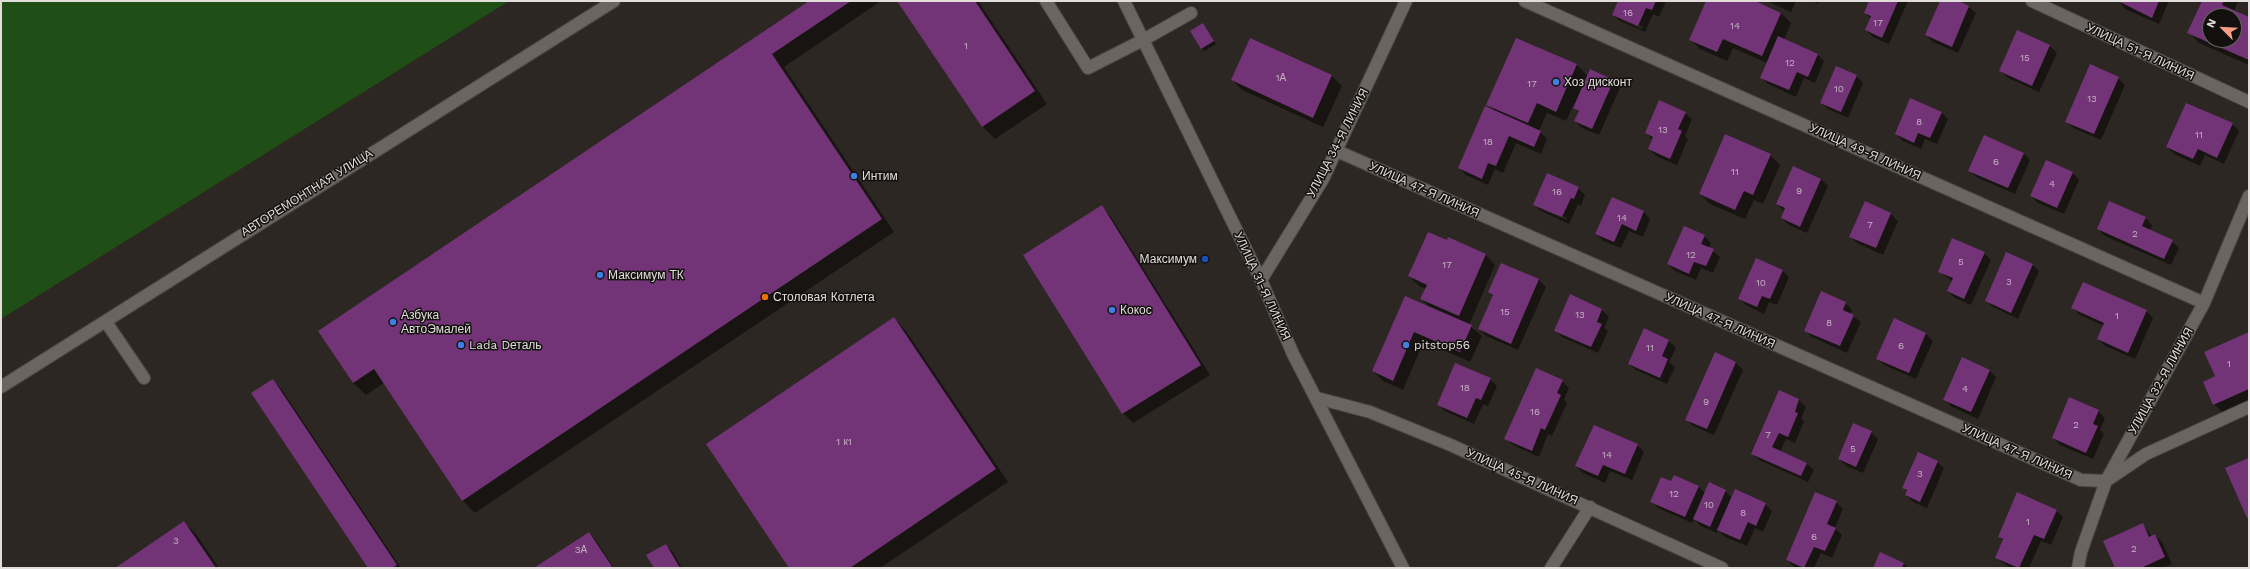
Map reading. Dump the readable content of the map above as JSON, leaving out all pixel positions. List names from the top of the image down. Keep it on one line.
{"streets":{"street":["УЛИЦА 51-Я ЛИНИЯ","УЛИЦА 34-Я ЛИНИЯ","УЛИЦА 49-Я ЛИНИЯ","УЛИЦА 47-Я ЛИНИЯ","АВТОРЕМОНТНАЯ УЛИЦА","УЛИЦА 31-Я ЛИНИЯ","УЛИЦА 32-Я ЛИНИЯ","УЛИЦА 45-Я ЛИНИЯ"]},"crossings":[["УЛИЦА 34-Я ЛИНИЯ","УЛИЦА 47-Я ЛИНИЯ"],["УЛИЦА 34-Я ЛИНИЯ","УЛИЦА 31-Я ЛИНИЯ"],["УЛИЦА 49-Я ЛИНИЯ","УЛИЦА 32-Я ЛИНИЯ"],["УЛИЦА 47-Я ЛИНИЯ","УЛИЦА 32-Я ЛИНИЯ"],["УЛИЦА 31-Я ЛИНИЯ","УЛИЦА 45-Я ЛИНИЯ"]],"places":["Хоз дисконт","Интим","Максимум","Максимум ТК","Столовая Котлета","Кокос","Азбука АвтоЭмалей","Lada Dеталь","pitstop56"],"house_numbers":["16","17","14","1","15","12","1А","17","10","13","8","13","11","18","6","11","4","9","16","14","7","2","12","5","17","3","10","15","13","1","8","6","11","1","18","4","9","16","2","7","1 к1","5","14","3","12","10","8","1","6","3","2","3А"],"north":"top left"}
